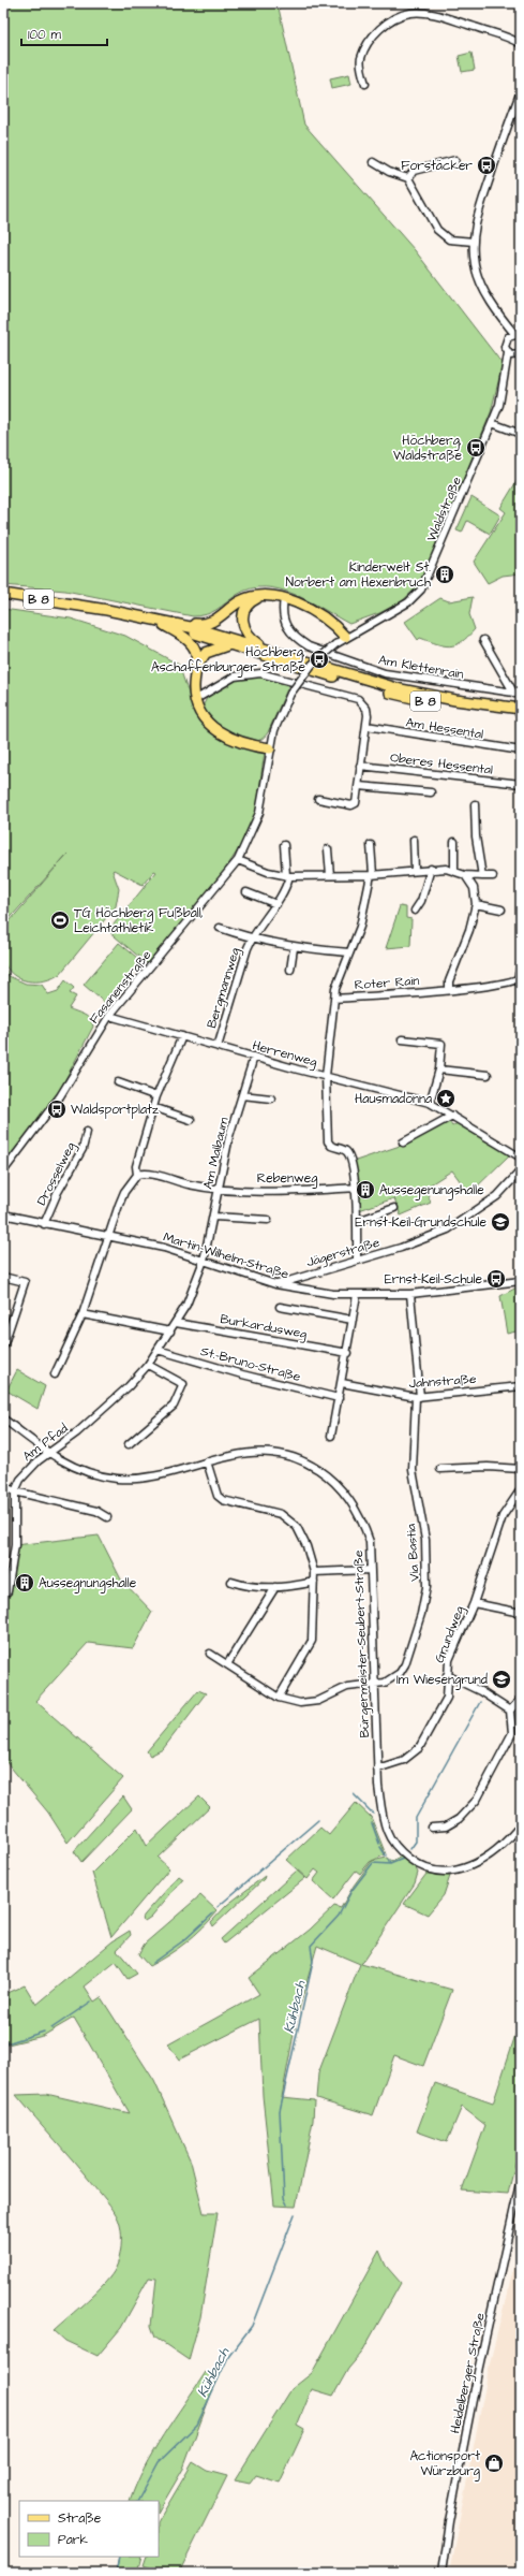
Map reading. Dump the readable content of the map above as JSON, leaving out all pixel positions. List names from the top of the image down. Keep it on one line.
{"streets":{"main road":["B 8"],"street":["Waldstraße","Am Klettenrain","Am Hessental","Oberes Hessental","Roter Rain","Fasanenstraße","Bergmannweg","Herrenweg","Am Malbaum","Drosselweg","Rebenweg","Jägerstraße","Martin-Wilhelm-Straße","Burkardusweg","St.-Bruno-Straße","Jahnstraße","Am Pfad","Via Bastia","Grundweg","Bürgermeister-Seubert-Straße","Heidelberger Straße"]},"crossings":[["Waldstraße","Fasanenstraße"],["Fasanenstraße","Herrenweg"],["Bergmannweg","Herrenweg"],["Herrenweg","Am Malbaum"],["Am Malbaum","Rebenweg"],["Am Malbaum","Martin-Wilhelm-Straße"],["Am Malbaum","Am Pfad"],["Drosselweg","Martin-Wilhelm-Straße"],["Jägerstraße","Martin-Wilhelm-Straße"],["Martin-Wilhelm-Straße","Am Pfad"],["Martin-Wilhelm-Straße","Via Bastia"],["Burkardusweg","Am Pfad"],["St.-Bruno-Straße","Am Pfad"],["Jahnstraße","Via Bastia"],["Am Pfad","Bürgermeister-Seubert-Straße"],["Via Bastia","Bürgermeister-Seubert-Straße"],["Grundweg","Bürgermeister-Seubert-Straße"]],"water":["Kühbach"],"places":{"bus stop":["Forstäcker","Höchberg, Waldstraße","Höchberg, Aschaffenburger Straße","Waldsportplatz","Ernst-Keil-Schule"],"building":["Kinderwelt St. Norbert am Hexenbruch","Aussegenungshalle","Aussegnungshalle"],"sports":["TG Höchberg Fußball, Leichtathletik"],"place":["Hausmadonna"],"school or university":["Ernst-Keil-Grundschule","Im Wiesengrund"],"shop":["Actionsport Würzburg"]},"legend":["Straße","Park"],"scale_bar":"100 m"}
